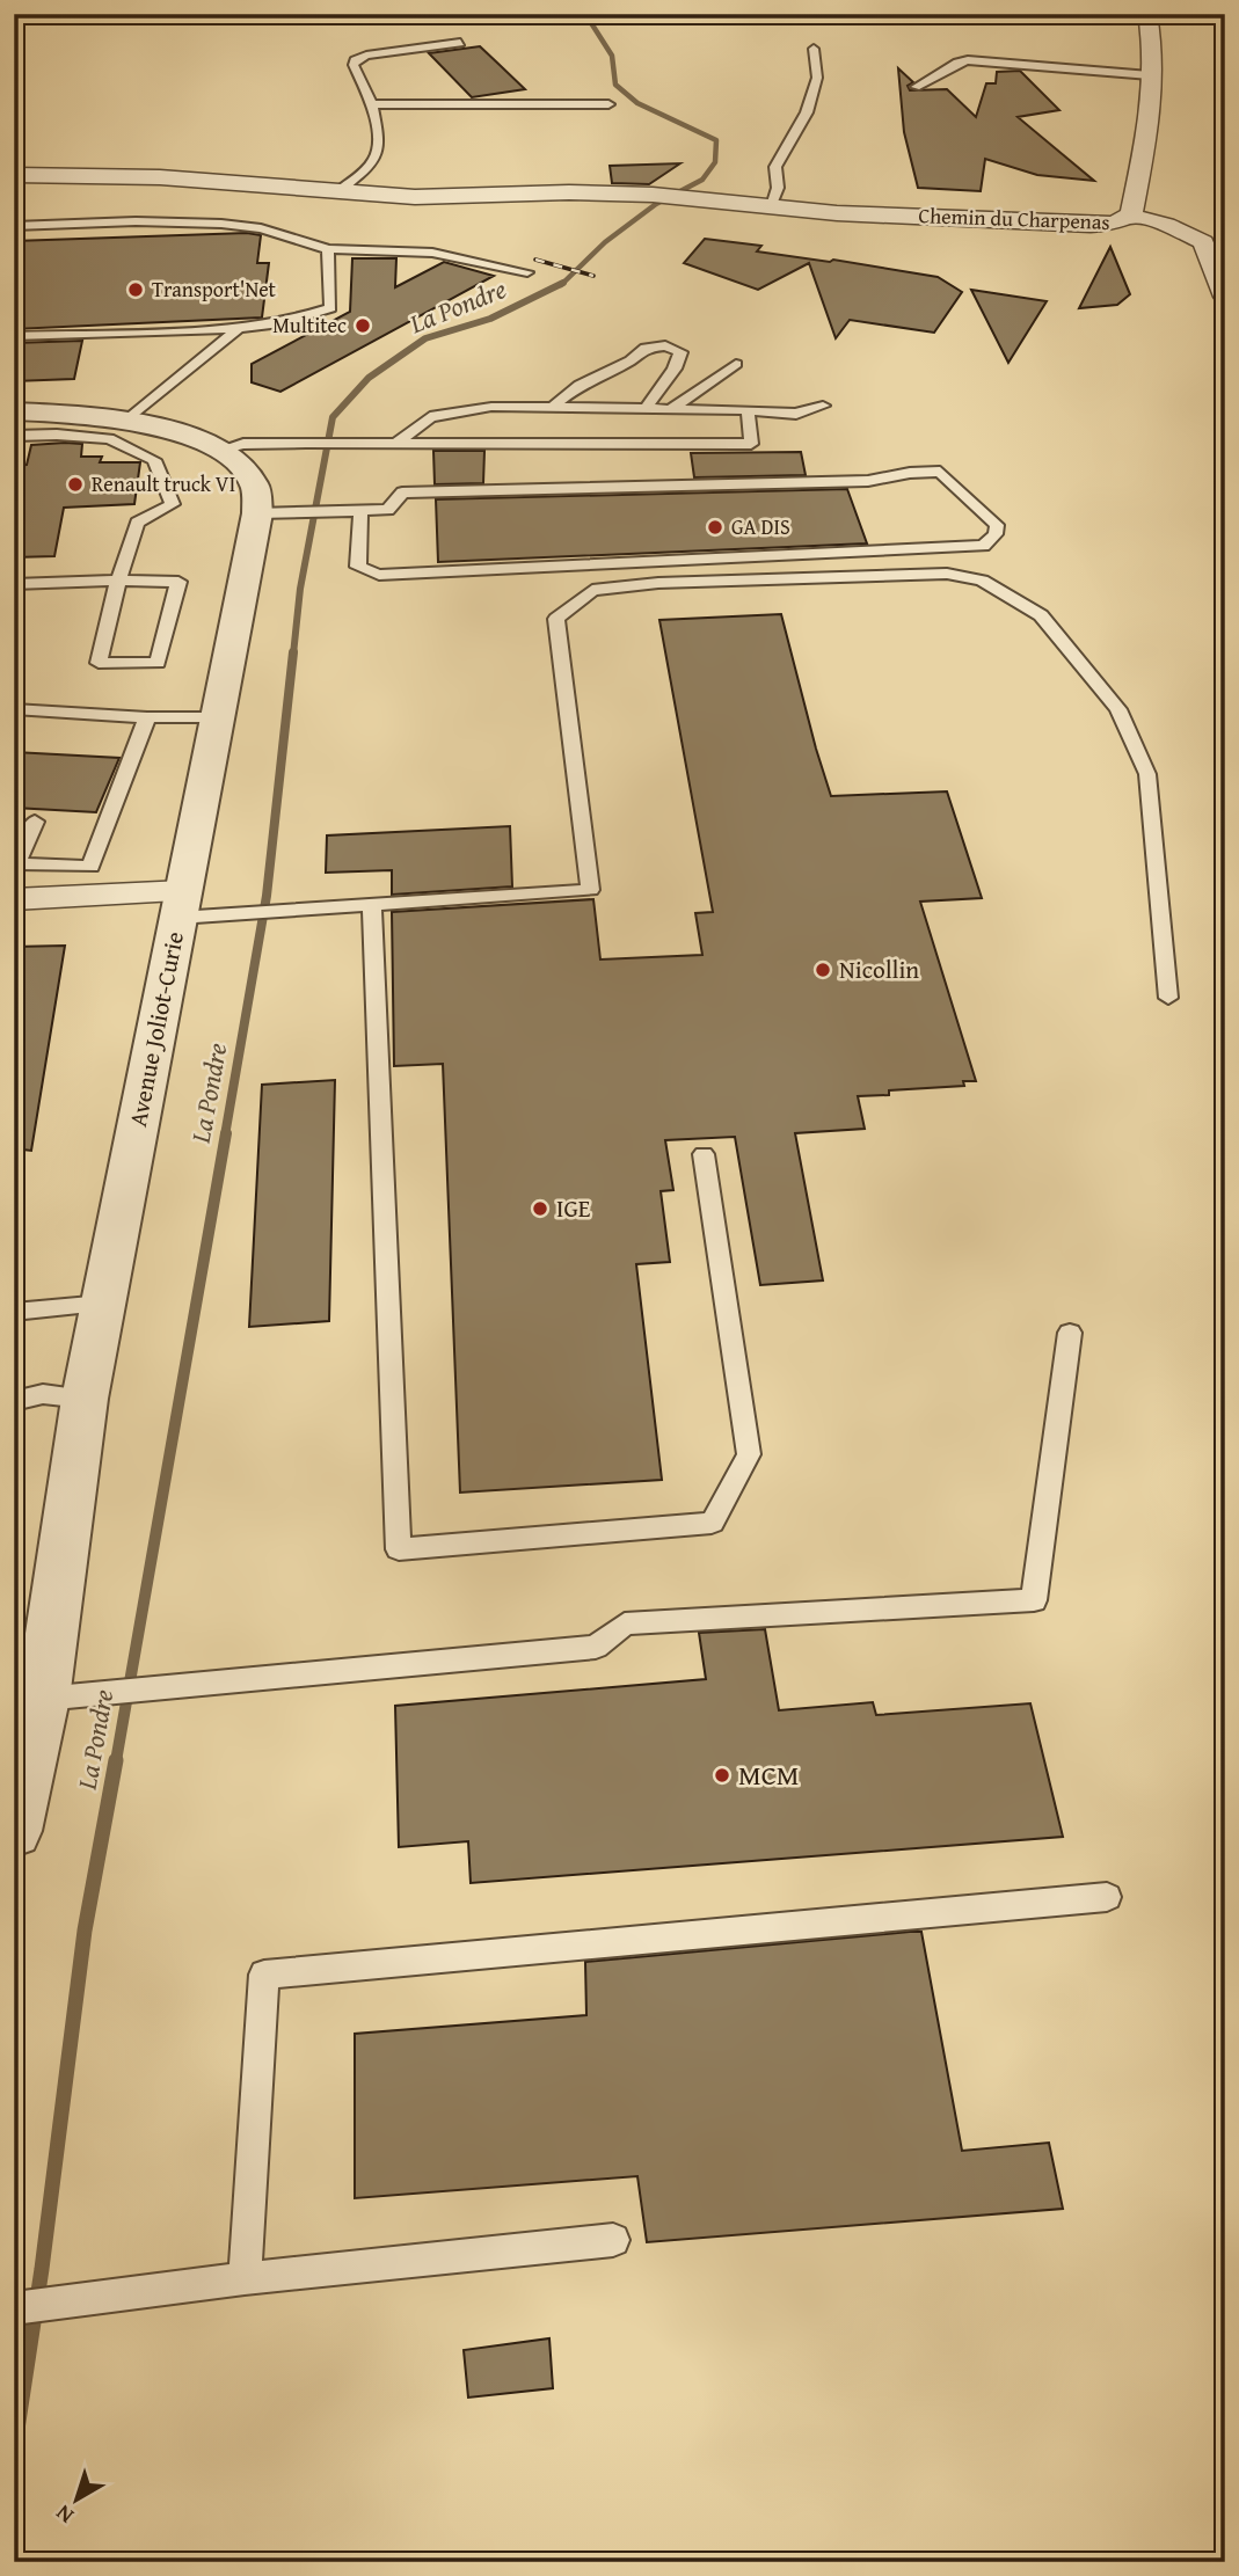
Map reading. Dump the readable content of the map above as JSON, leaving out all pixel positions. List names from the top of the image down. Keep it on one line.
{"streets":{"street":["Chemin du Charpenas","Avenue Joliot-Curie"]},"water":["La Pondre"],"places":["Transport'Net","Multitec","Renault truck VI","GA DIS","Nicollin","IGE","MCM"],"north":"bottom left"}
